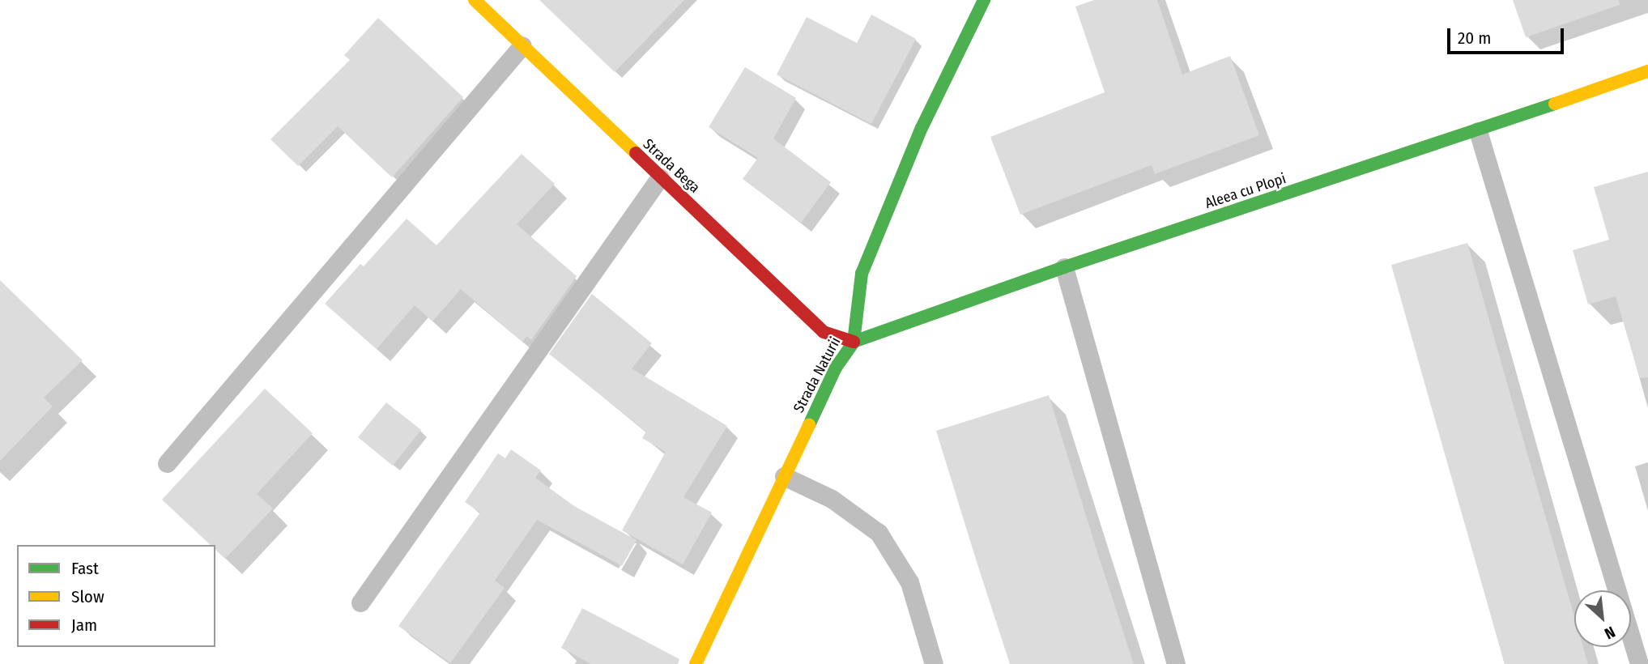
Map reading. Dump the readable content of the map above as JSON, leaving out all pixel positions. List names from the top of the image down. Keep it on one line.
{"streets":{"street":["Strada Bega","Aleea cu Plopi","Strada Naturii"]},"crossings":[["Strada Bega","Aleea cu Plopi"],["Strada Bega","Strada Naturii"],["Aleea cu Plopi","Strada Naturii"]],"legend":["Fast","Slow","Jam"],"scale_bar":"20 m","north":"bottom right"}
